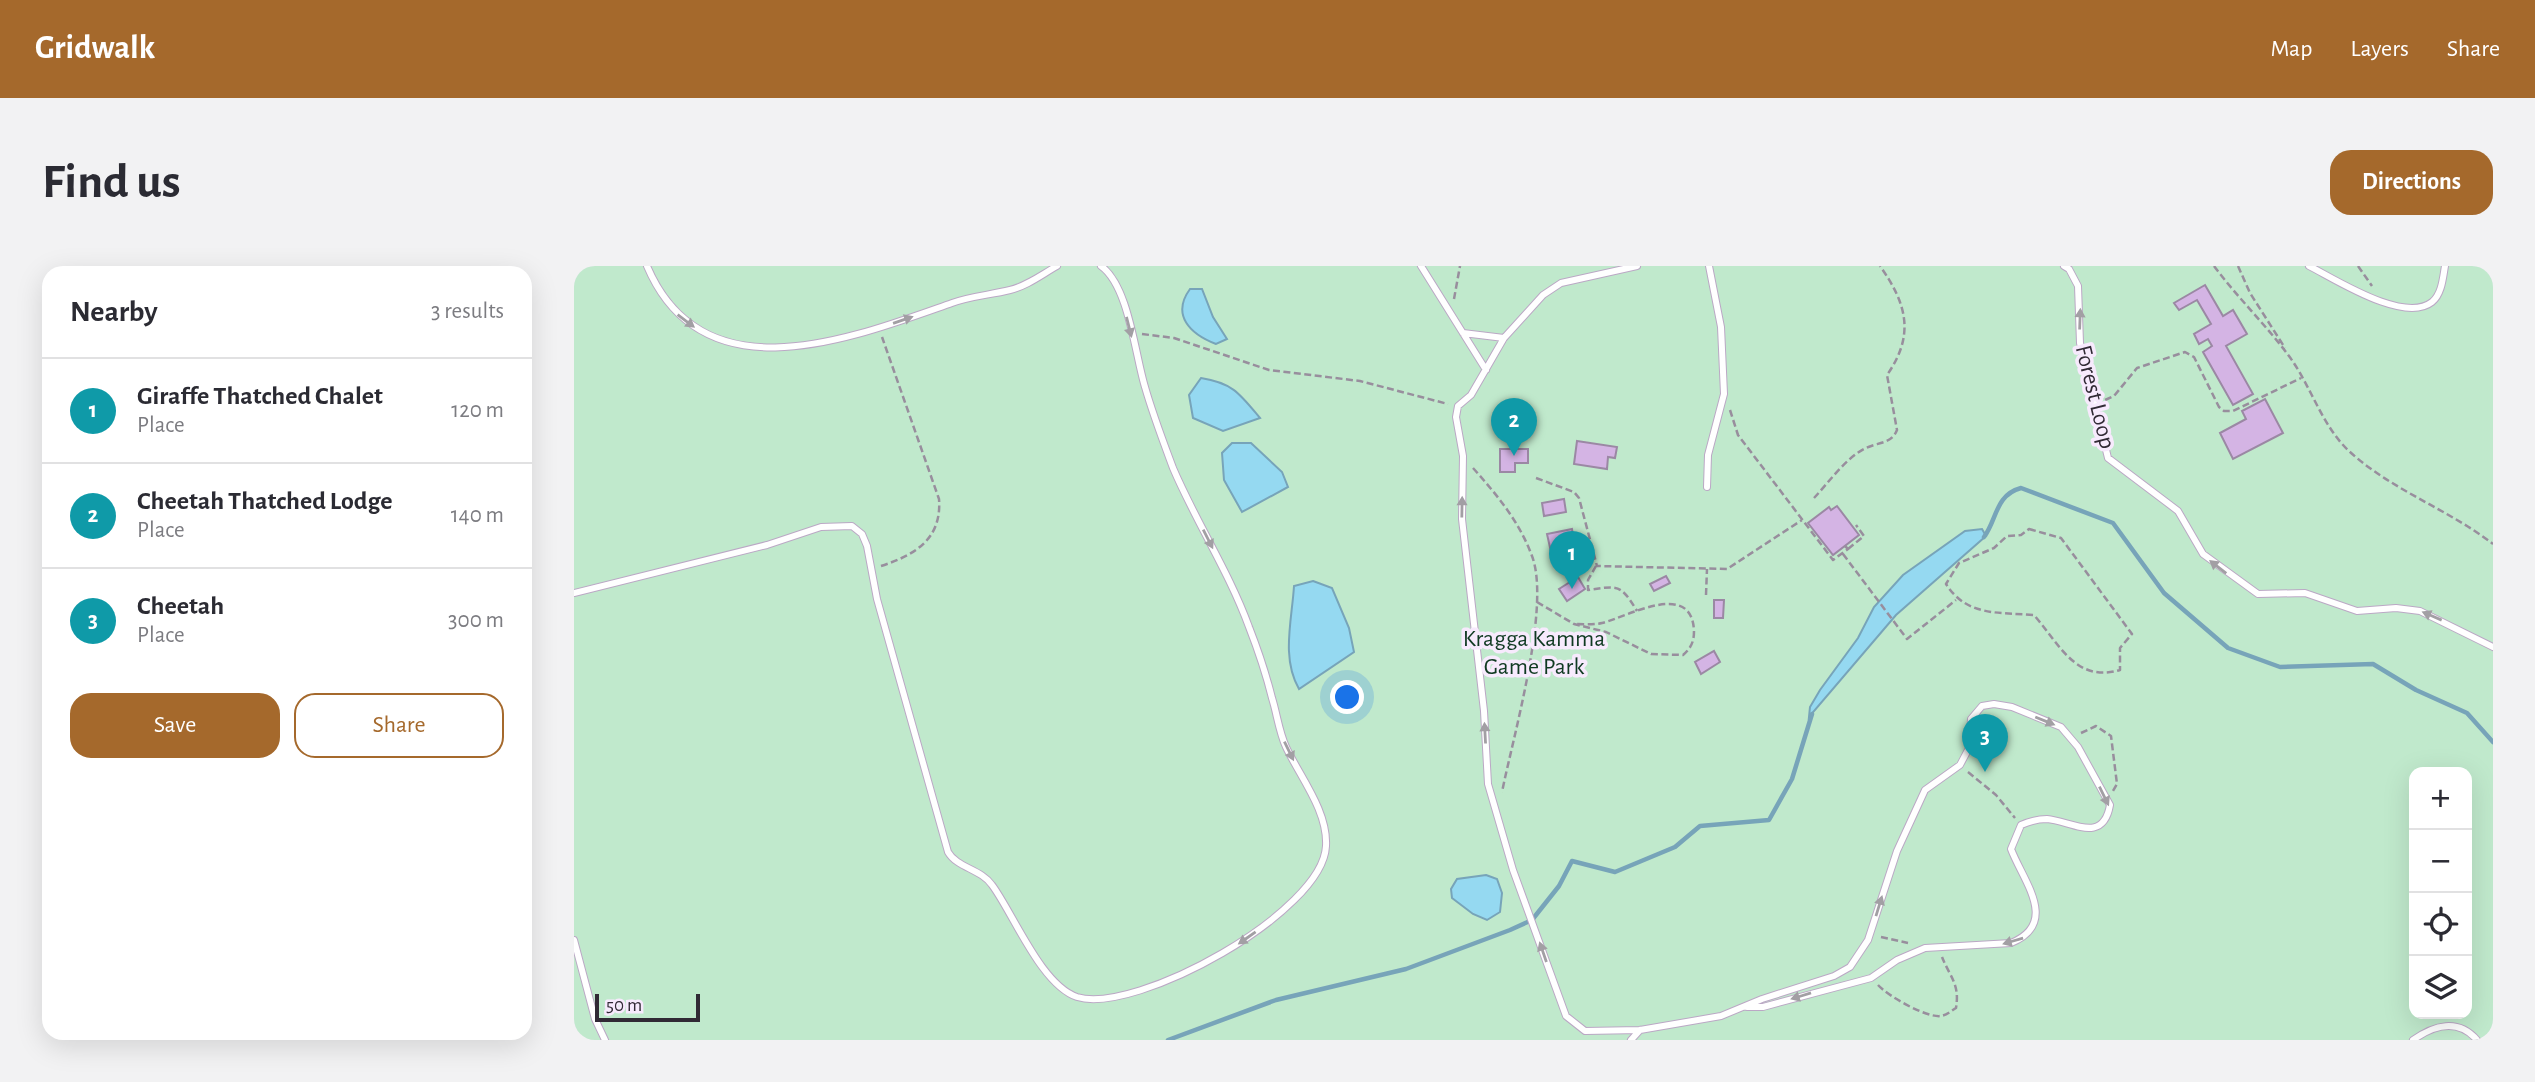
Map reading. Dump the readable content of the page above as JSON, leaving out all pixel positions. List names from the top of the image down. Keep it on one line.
{"streets":{"lane":["Forest Loop"]},"one_way":["Forest Loop"],"parks":["Kragga Kamma Game Park"],"scale_bar":"50 m","page":{"header":"Gridwalk","nav":["Map","Layers","Share"],"buttons":["Directions",["Save","Share"]],"title":"Find us","heading":["Nearby","3 results"],"list":[{"mark":"1","name":"Giraffe Thatched Chalet","note":"Place","value":"120 m"},{"mark":"2","name":"Cheetah Thatched Lodge","note":"Place","value":"140 m"},{"mark":"3","name":"Cheetah","note":"Place","value":"300 m"}],"pins":["2","1","3"],"map_buttons":["+","−"],"scale":"50 m"}}
